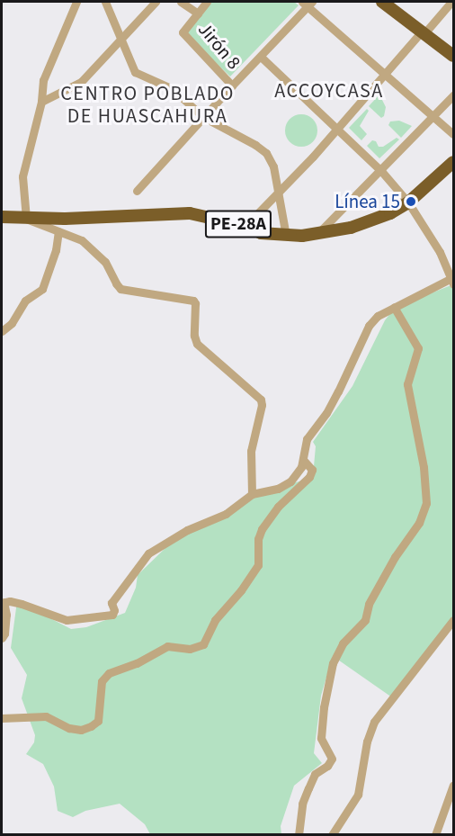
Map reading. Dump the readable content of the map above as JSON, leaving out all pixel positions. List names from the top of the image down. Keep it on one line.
{"streets":{"highway":["PE-28A"],"street":["Jirón 8"]},"districts":["ACCOYCASA","CENTRO POBLADO DE HUASCAHURA"],"places":["Línea 15"]}
